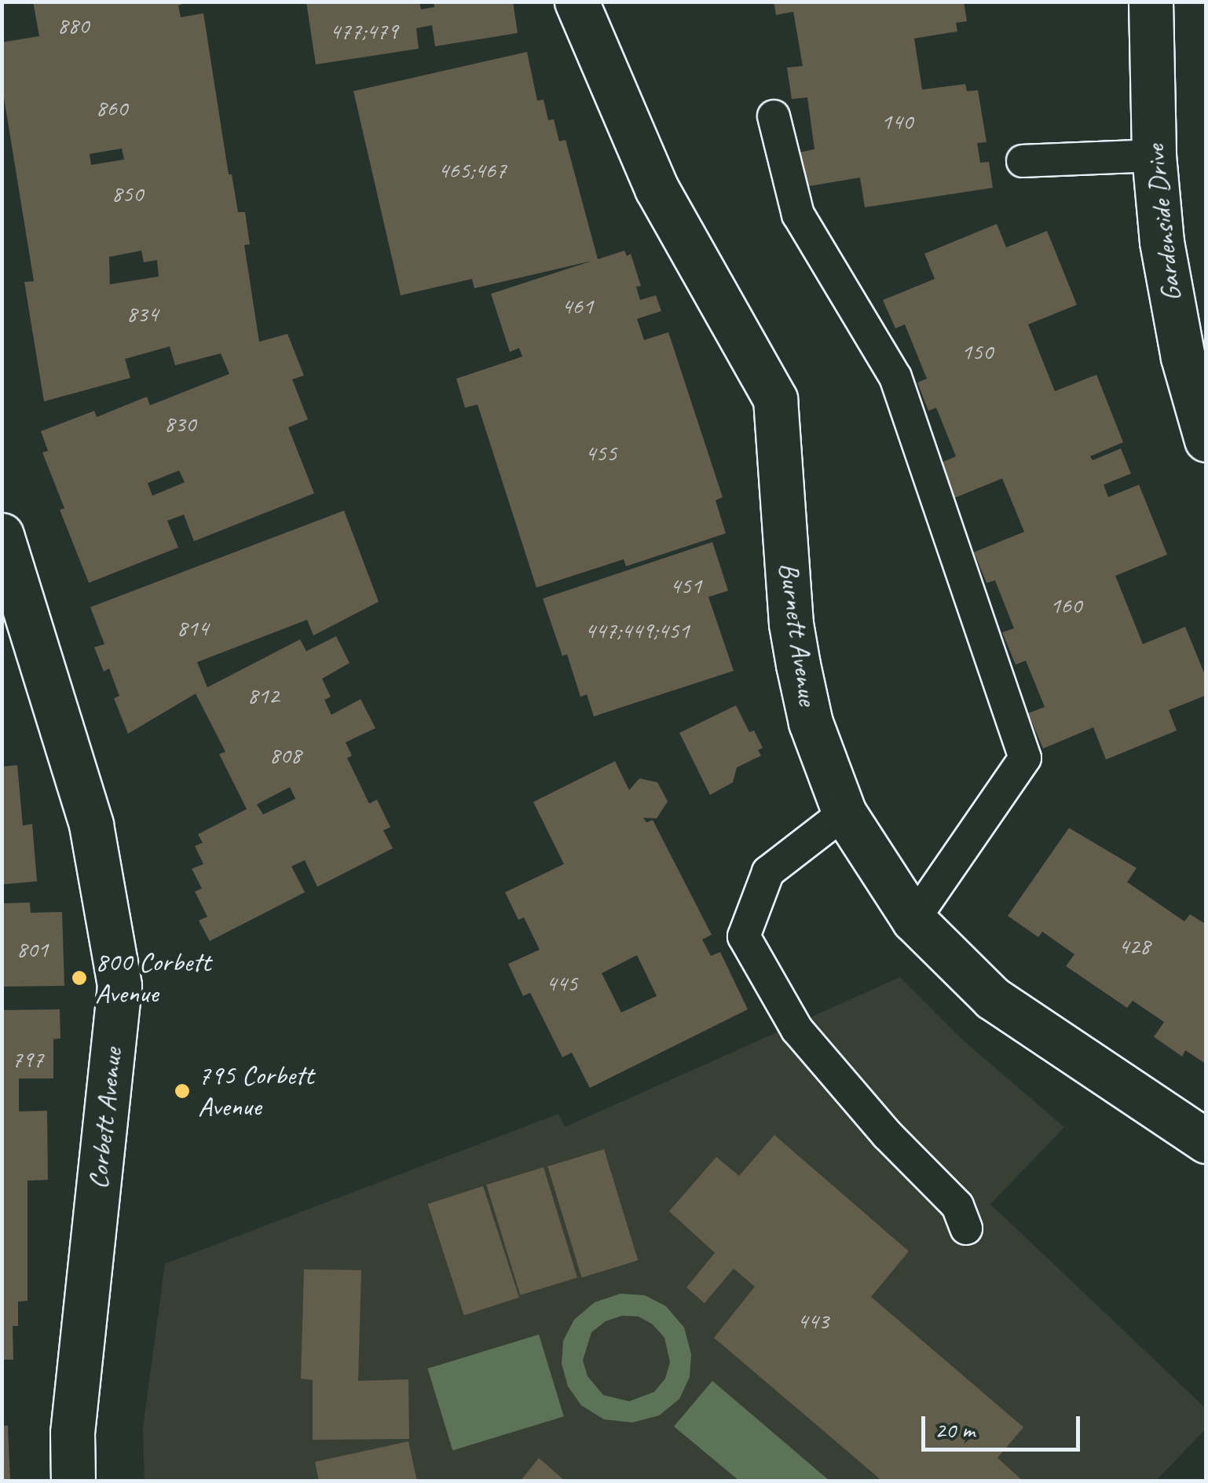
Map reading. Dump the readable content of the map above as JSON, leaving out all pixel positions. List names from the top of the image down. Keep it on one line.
{"streets":{"street":["Gardenside Drive","Burnett Avenue","Corbett Avenue"]},"places":["800 Corbett Avenue","795 Corbett Avenue"],"house_numbers":["880","477;479","860","140","465;467","850","461","834","150","830","455","451","160","814","447;449;451","812","808","428","801","445","797","443"],"scale_bar":"20 m"}
